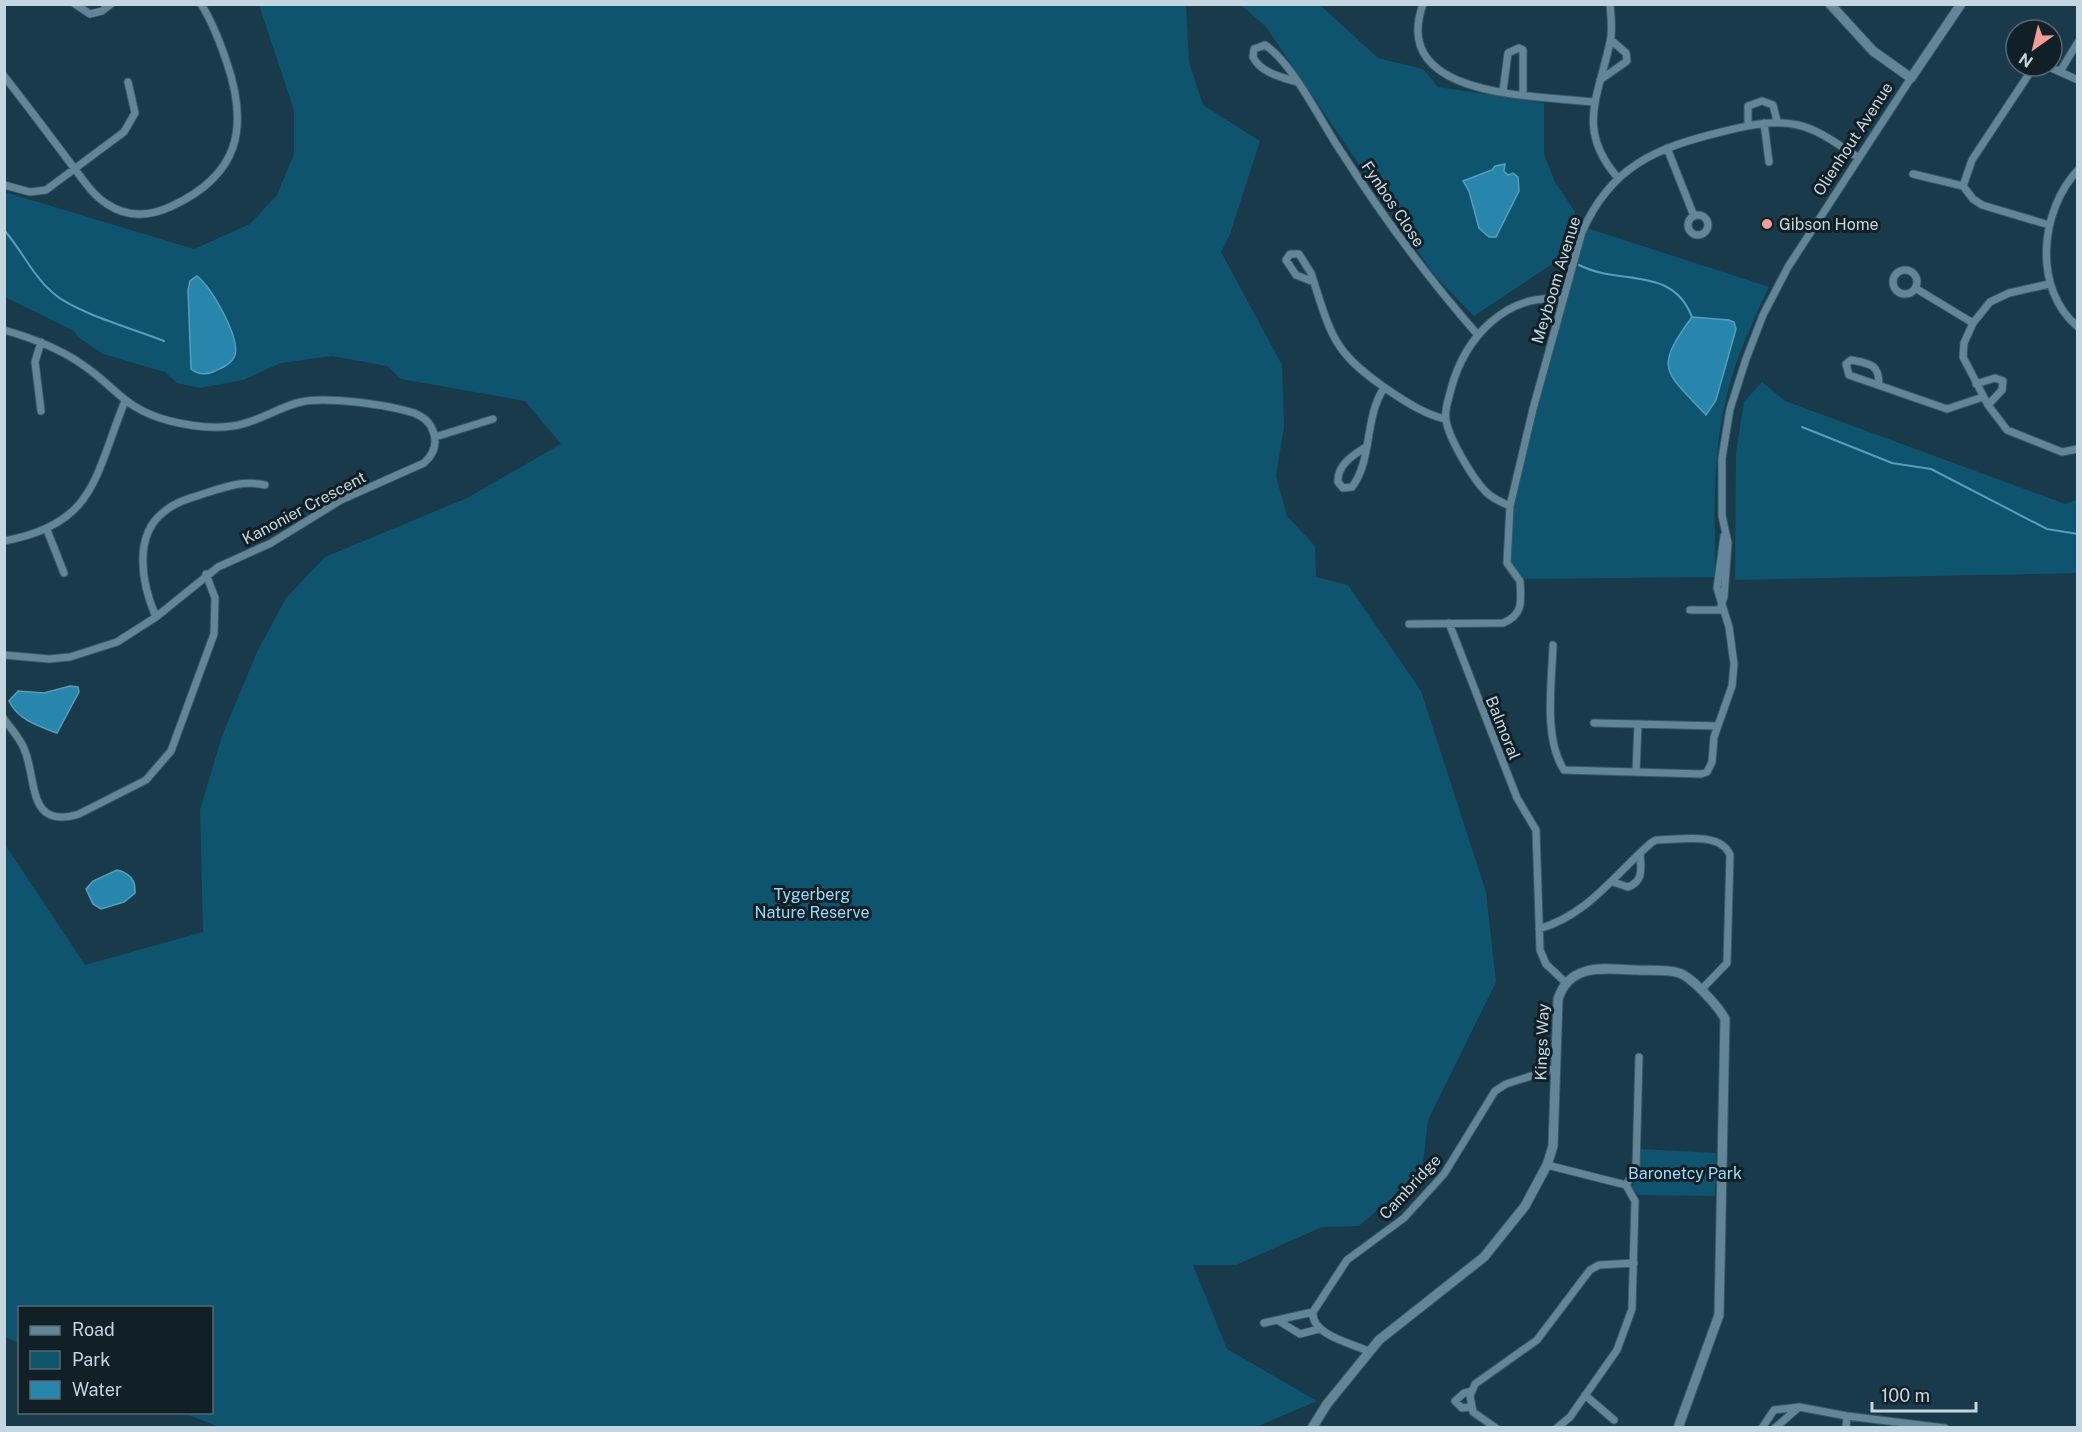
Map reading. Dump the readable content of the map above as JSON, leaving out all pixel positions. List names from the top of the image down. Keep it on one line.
{"streets":{"street":["Olienhout Avenue","Fynbos Close","Meyboom Avenue","Kanonier Crescent","Balmoral","Kings Way","Cambridge"]},"crossings":[["Olienhout Avenue","Meyboom Avenue"],["Meyboom Avenue","Balmoral"],["Kings Way","Cambridge"]],"parks":["Tygerberg Nature Reserve","Baronetcy Park"],"places":["Gibson Home"],"legend":["Road","Park","Water"],"scale_bar":"100 m","north":"bottom left"}
